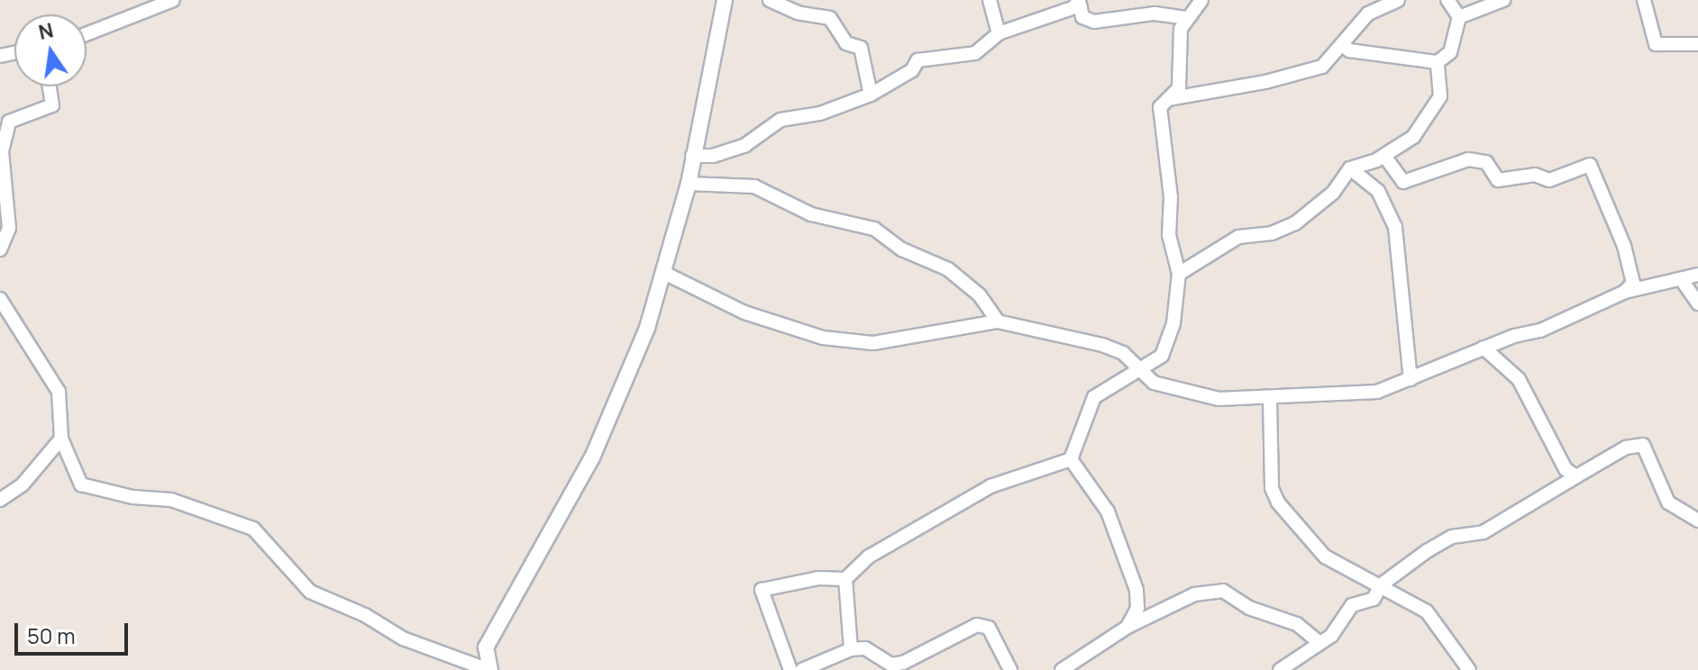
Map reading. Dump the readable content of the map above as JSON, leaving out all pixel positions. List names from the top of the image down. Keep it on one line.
{"scale_bar":"50 m","north":"top"}
